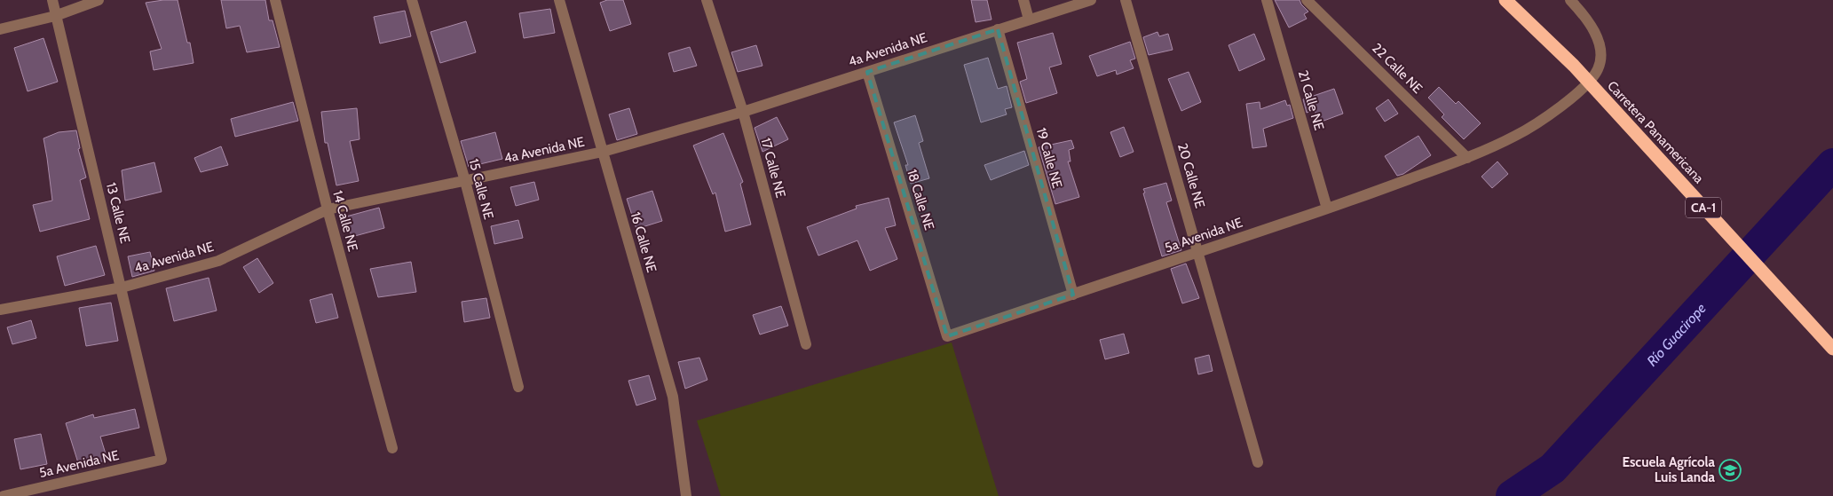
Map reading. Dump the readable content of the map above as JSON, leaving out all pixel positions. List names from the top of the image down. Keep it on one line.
{"streets":{"highway":["Carretera Panamericana","CA-1"],"street":["4a Avenida NE","22 Calle NE","21 Calle NE","19 Calle NE","17 Calle NE","20 Calle NE","15 Calle NE","18 Calle NE","13 Calle NE","14 Calle NE","5a Avenida NE","16 Calle NE"]},"crossings":[["4a Avenida NE","19 Calle NE"],["4a Avenida NE","17 Calle NE"],["4a Avenida NE","15 Calle NE"],["4a Avenida NE","18 Calle NE"],["4a Avenida NE","13 Calle NE"],["4a Avenida NE","14 Calle NE"],["4a Avenida NE","16 Calle NE"],["22 Calle NE","5a Avenida NE"],["21 Calle NE","5a Avenida NE"],["19 Calle NE","5a Avenida NE"],["20 Calle NE","5a Avenida NE"],["18 Calle NE","5a Avenida NE"],["13 Calle NE","5a Avenida NE"]],"water":["Río Guacirope"],"places":{"school or university":["Escuela Agrícola Luis Landa"]}}
